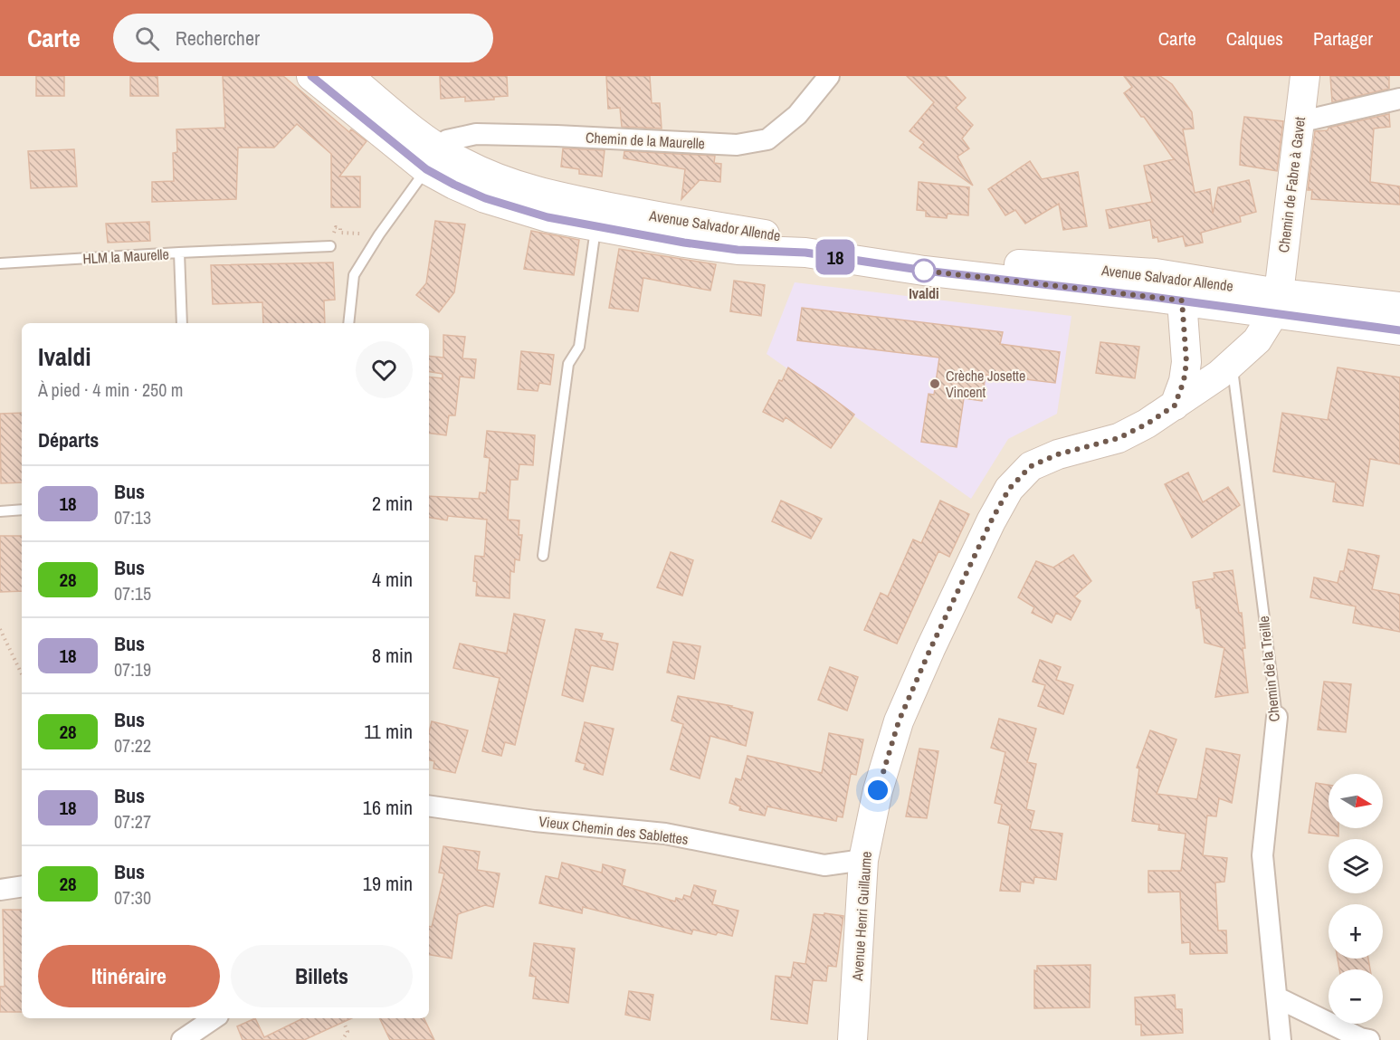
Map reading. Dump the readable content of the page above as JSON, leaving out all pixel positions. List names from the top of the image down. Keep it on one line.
{"streets":{"main road":["Chemin de Fabre à Gavet","Avenue Salvador Allende","Avenue Henri Guillaume"],"street":["Chemin de la Maurelle","Chemin de la Treille","Vieux Chemin des Sablettes"],"lane":["HLM la Maurelle"]},"crossings":[["Chemin de la Maurelle","Avenue Salvador Allende"],["Chemin de Fabre à Gavet","Avenue Salvador Allende"],["Chemin de Fabre à Gavet","Avenue Henri Guillaume"],["Avenue Salvador Allende","Avenue Henri Guillaume"],["Chemin de la Treille","Avenue Henri Guillaume"],["Vieux Chemin des Sablettes","Avenue Henri Guillaume"]],"places":["Ivaldi","Crèche Josette Vincent"],"lines":["bus line 18"],"north":"right","page":{"header":"Carte","search":"Rechercher","nav":["Carte","Calques","Partager"],"on_map":"18","heading":[["Ivaldi","À pied · 4 min · 250 m"],"Départs"],"list":[{"mark":"18","name":"Bus","note":"07:13","value":"2 min"},{"mark":"28","name":"Bus","note":"07:15","value":"4 min"},{"mark":"18","name":"Bus","note":"07:19","value":"8 min"},{"mark":"28","name":"Bus","note":"07:22","value":"11 min"},{"mark":"18","name":"Bus","note":"07:27","value":"16 min"},{"mark":"28","name":"Bus","note":"07:30","value":"19 min"}],"map_buttons":["+","−"],"buttons":["Itinéraire","Billets"]}}
